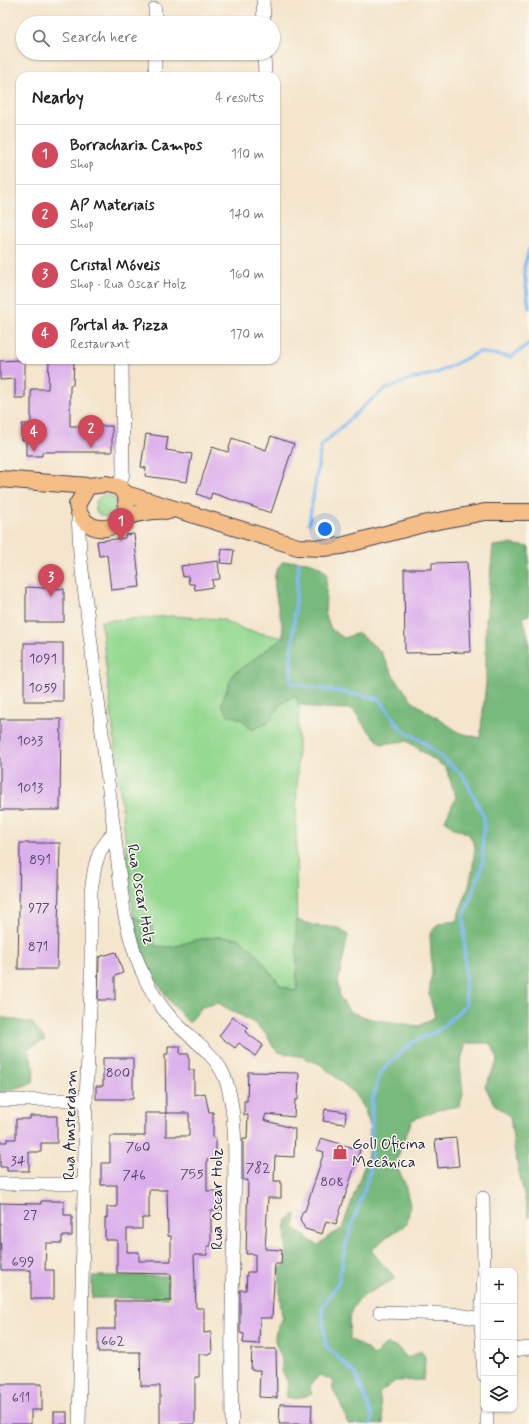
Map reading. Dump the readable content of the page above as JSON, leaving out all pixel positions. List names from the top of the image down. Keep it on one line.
{"streets":{"street":["Rua Oscar Holz","Rua Amsterdam"]},"crossings":[["Rua Oscar Holz","Rua Amsterdam"]],"places":{"shop":["Goll Oficina Mecânica"]},"house_numbers":["1091","1059","1033","1013","891","977","871","800","760","34","782","755","746","808","27","699","662","611"],"page":{"search":"Search here","heading":["Nearby","4 results"],"list":[{"mark":"1","name":"Borracharia Campos","note":"Shop","value":"110 m"},{"mark":"2","name":"AP Materiais","note":"Shop","value":"140 m"},{"mark":"3","name":"Cristal Móveis","note":"Shop · Rua Oscar Holz","value":"160 m"},{"mark":"4","name":"Portal da Pizza","note":"Restaurant","value":"170 m"}],"pins":["2","4","1","3"],"map_buttons":["+","−"]}}
